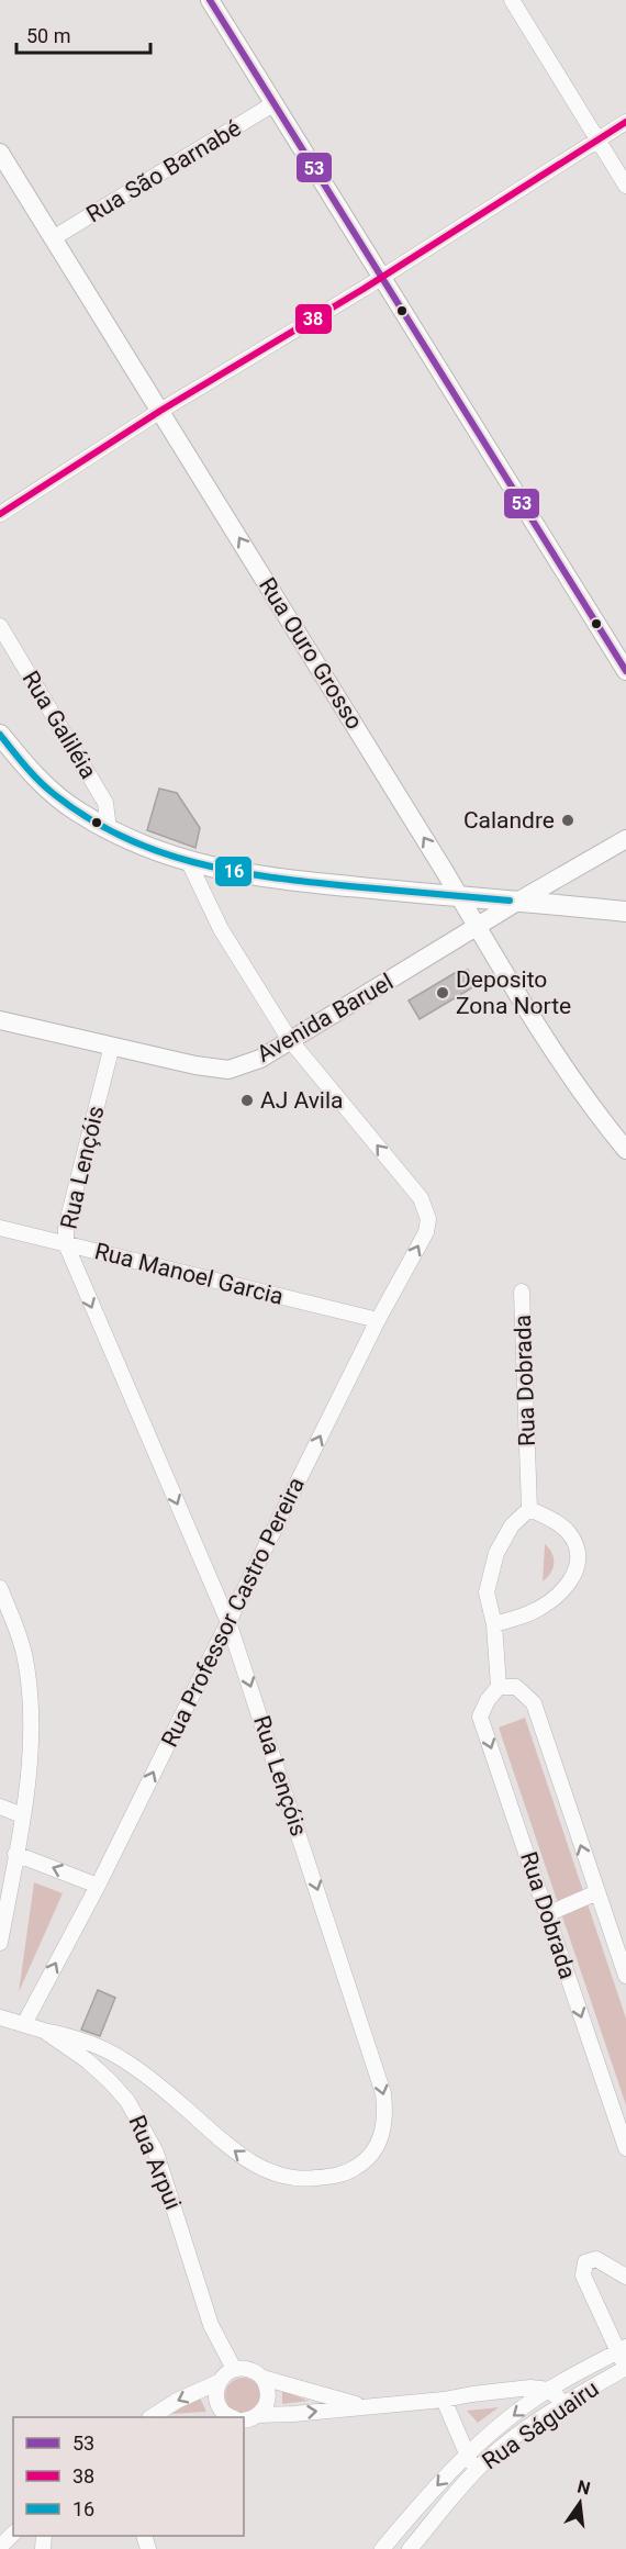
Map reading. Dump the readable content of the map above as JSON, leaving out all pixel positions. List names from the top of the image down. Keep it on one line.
{"streets":{"street":["Rua São Barnabé","Rua Ouro Grosso","Rua Galiléia","Avenida Baruel","Rua Lençóis","Rua Manoel Garcia","Rua Dobrada","Rua Professor Castro Pereira","Rua Arpui","Rua Ságuairu"]},"crossings":[["Rua São Barnabé","Rua Ouro Grosso"],["Rua Ouro Grosso","Avenida Baruel"],["Avenida Baruel","Rua Lençóis"],["Avenida Baruel","Rua Professor Castro Pereira"],["Rua Lençóis","Rua Manoel Garcia"],["Rua Lençóis","Rua Professor Castro Pereira"],["Rua Lençóis","Rua Arpui"],["Rua Manoel Garcia","Rua Professor Castro Pereira"],["Rua Professor Castro Pereira","Rua Arpui"]],"one_way":["Rua Ouro Grosso","Rua Professor Castro Pereira"],"places":["Calandre","Deposito Zona Norte","AJ Avila"],"lines":["transit line 53","transit line 38","transit line 16"],"legend":["53","38","16"],"scale_bar":"50 m","north":"top"}
